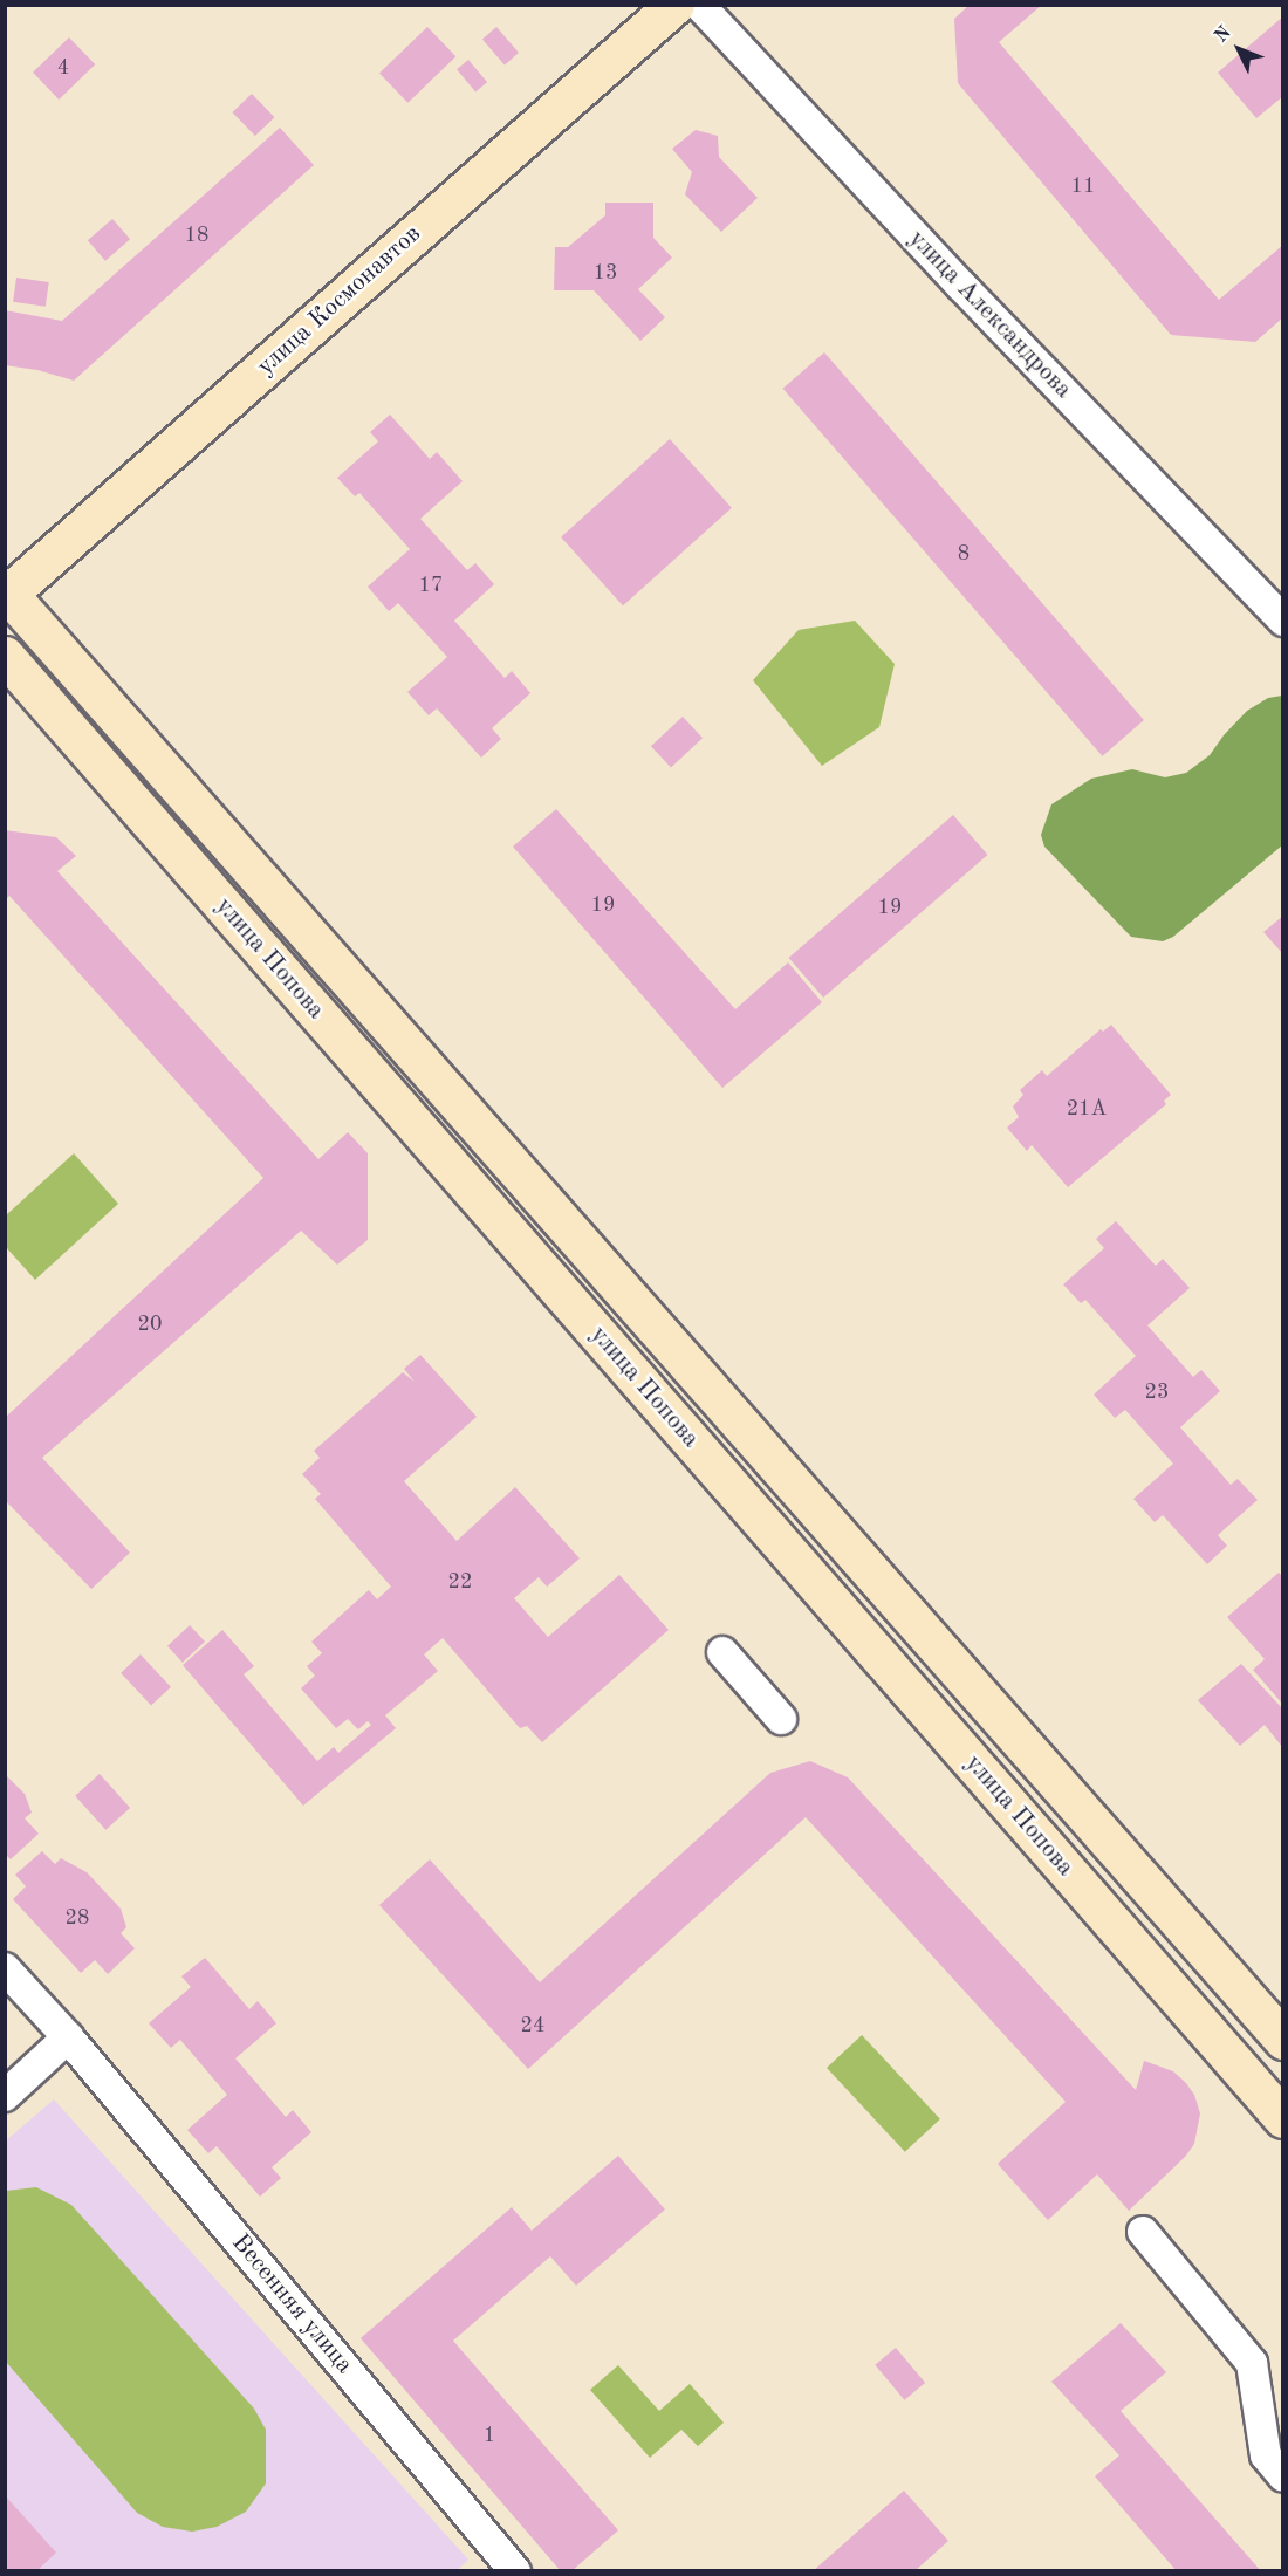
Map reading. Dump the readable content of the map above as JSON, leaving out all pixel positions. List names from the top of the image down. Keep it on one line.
{"streets":{"main road":["улица Космонавтов","улица Попова"],"street":["улица Александрова","Весенняя улица"]},"crossings":[["улица Космонавтов","улица Попова"]],"house_numbers":["4","11","18","13","8","17","19","19","21А","20","23","22","28","24","1"],"north":"top left"}
